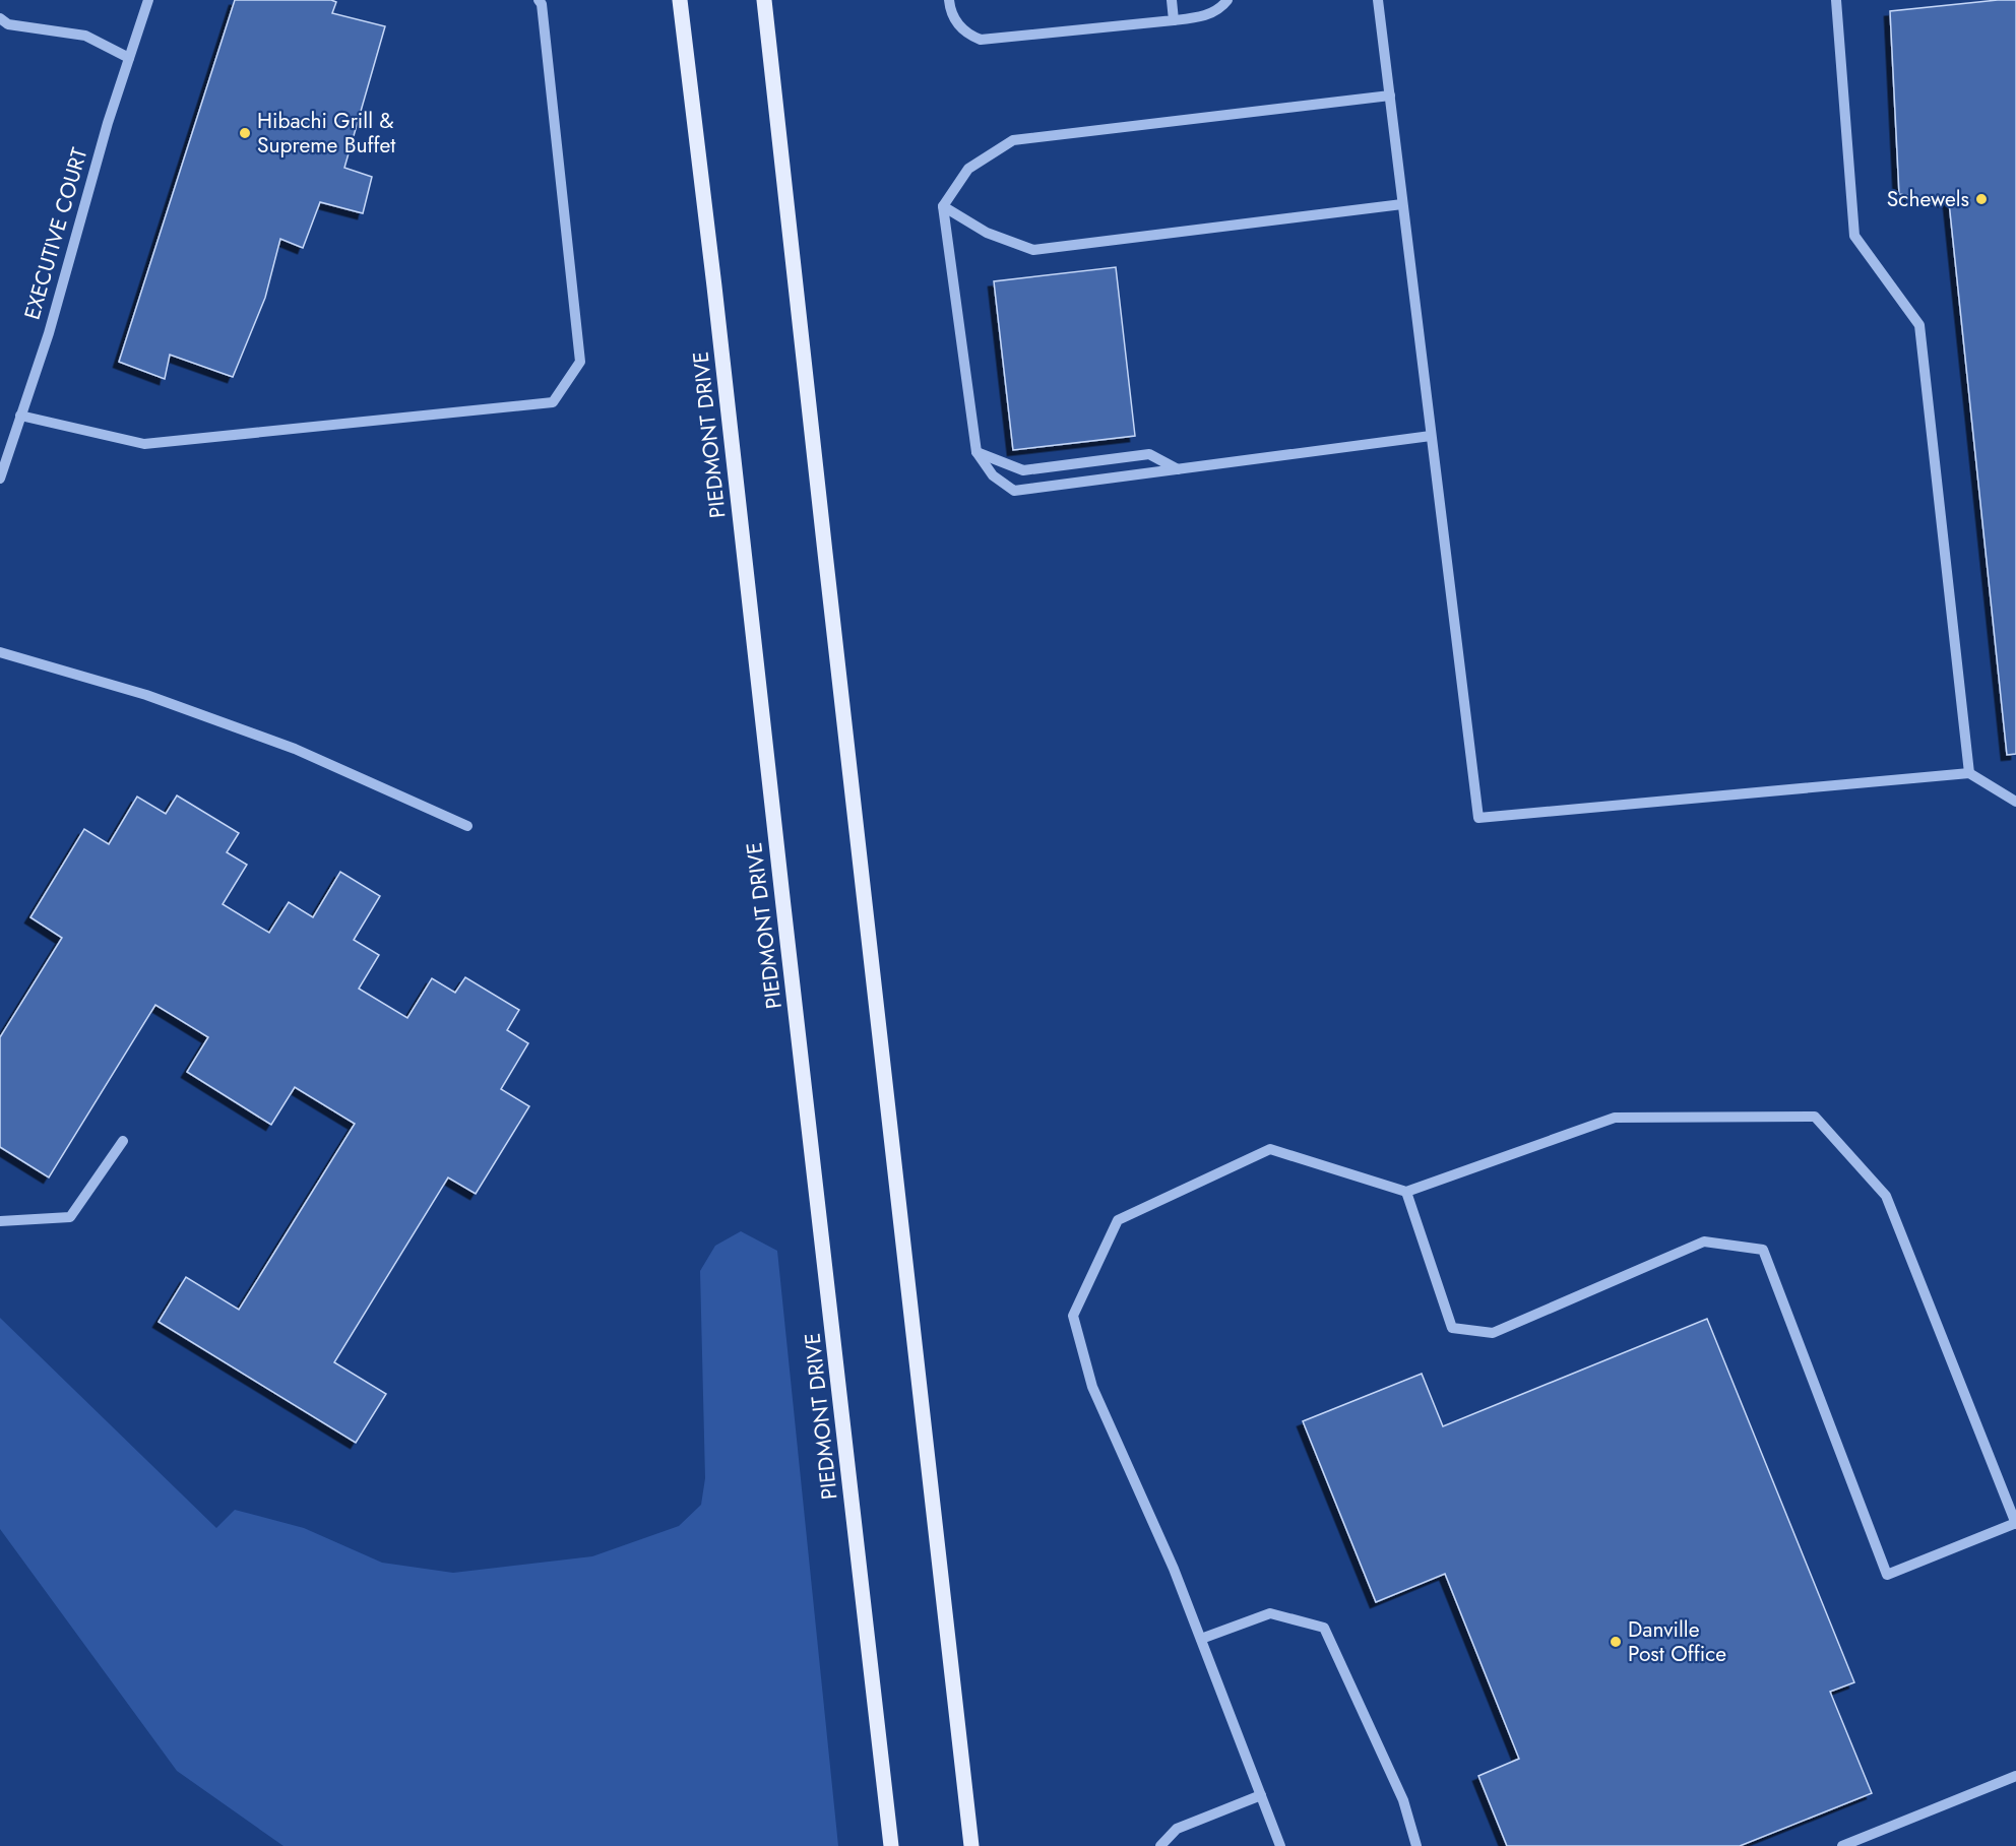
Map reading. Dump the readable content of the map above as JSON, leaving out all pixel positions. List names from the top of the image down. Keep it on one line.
{"streets":{"main road":["PIEDMONT DRIVE"],"street":["EXECUTIVE COURT"]},"places":["Hibachi Grill & Supreme Buffet","Schewels","Danville Post Office"]}
